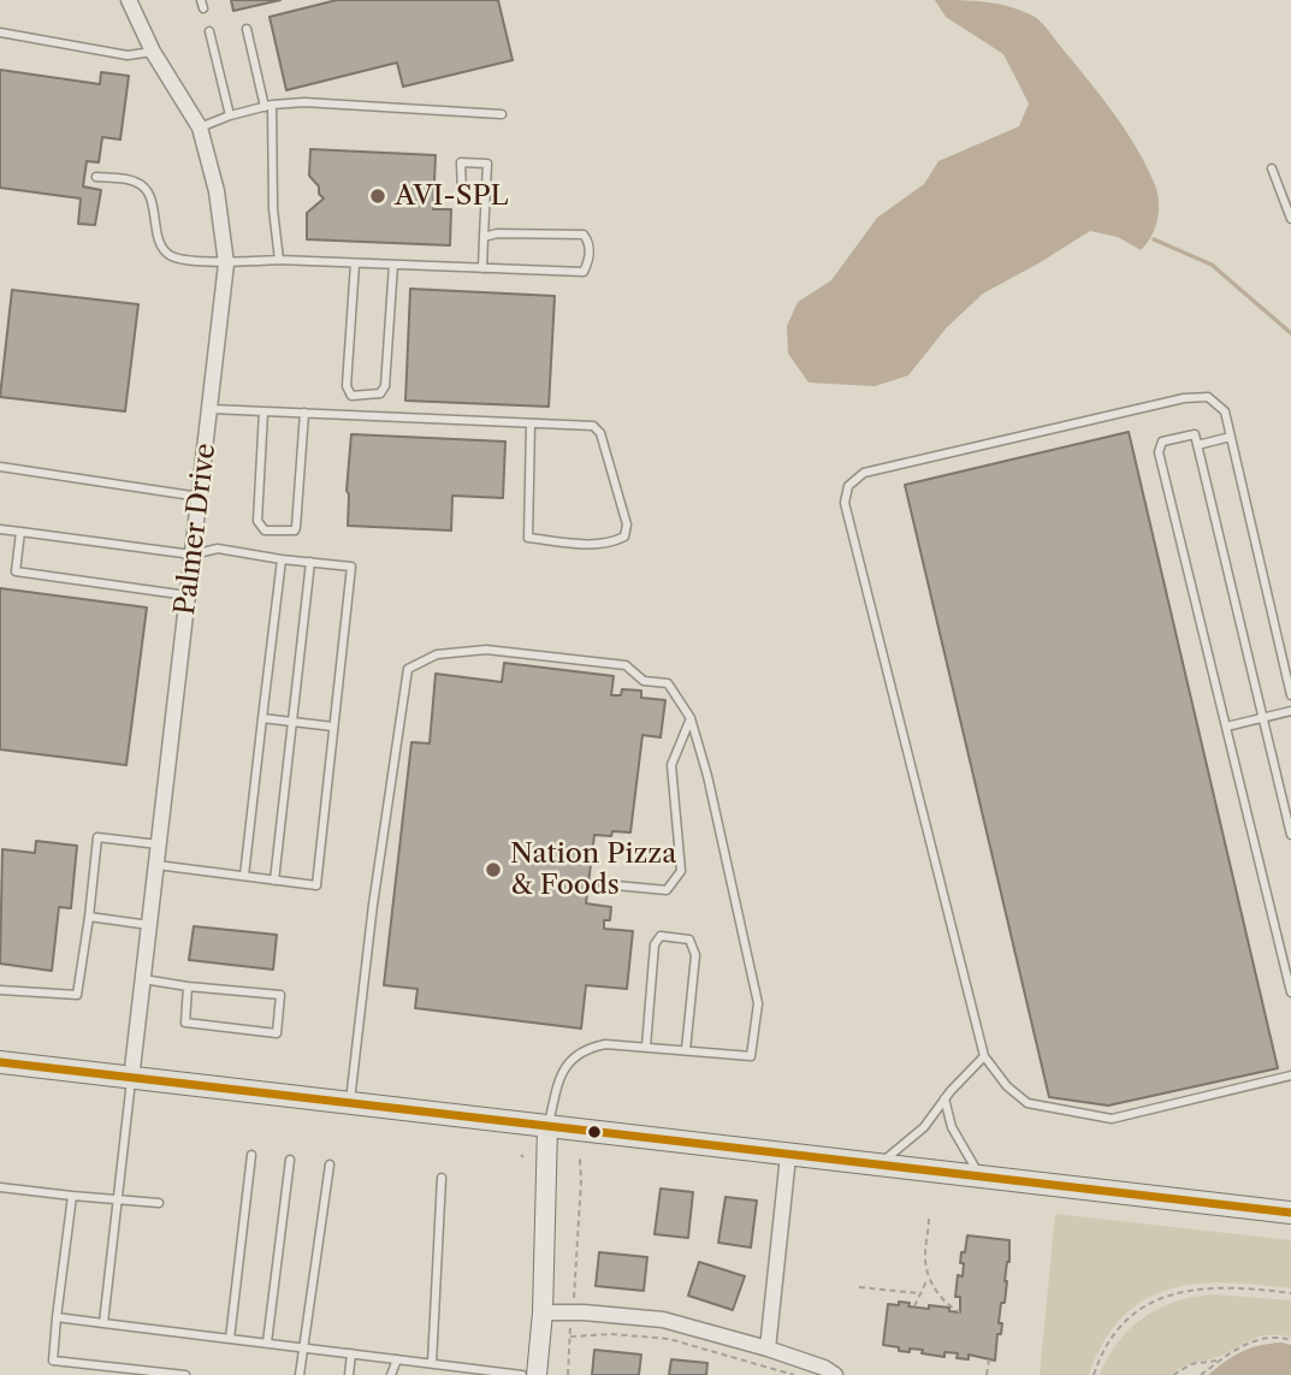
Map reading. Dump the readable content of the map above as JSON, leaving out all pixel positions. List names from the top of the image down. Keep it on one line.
{"streets":{"street":["Palmer Drive"]},"places":["AVI-SPL","Nation Pizza & Foods"]}
